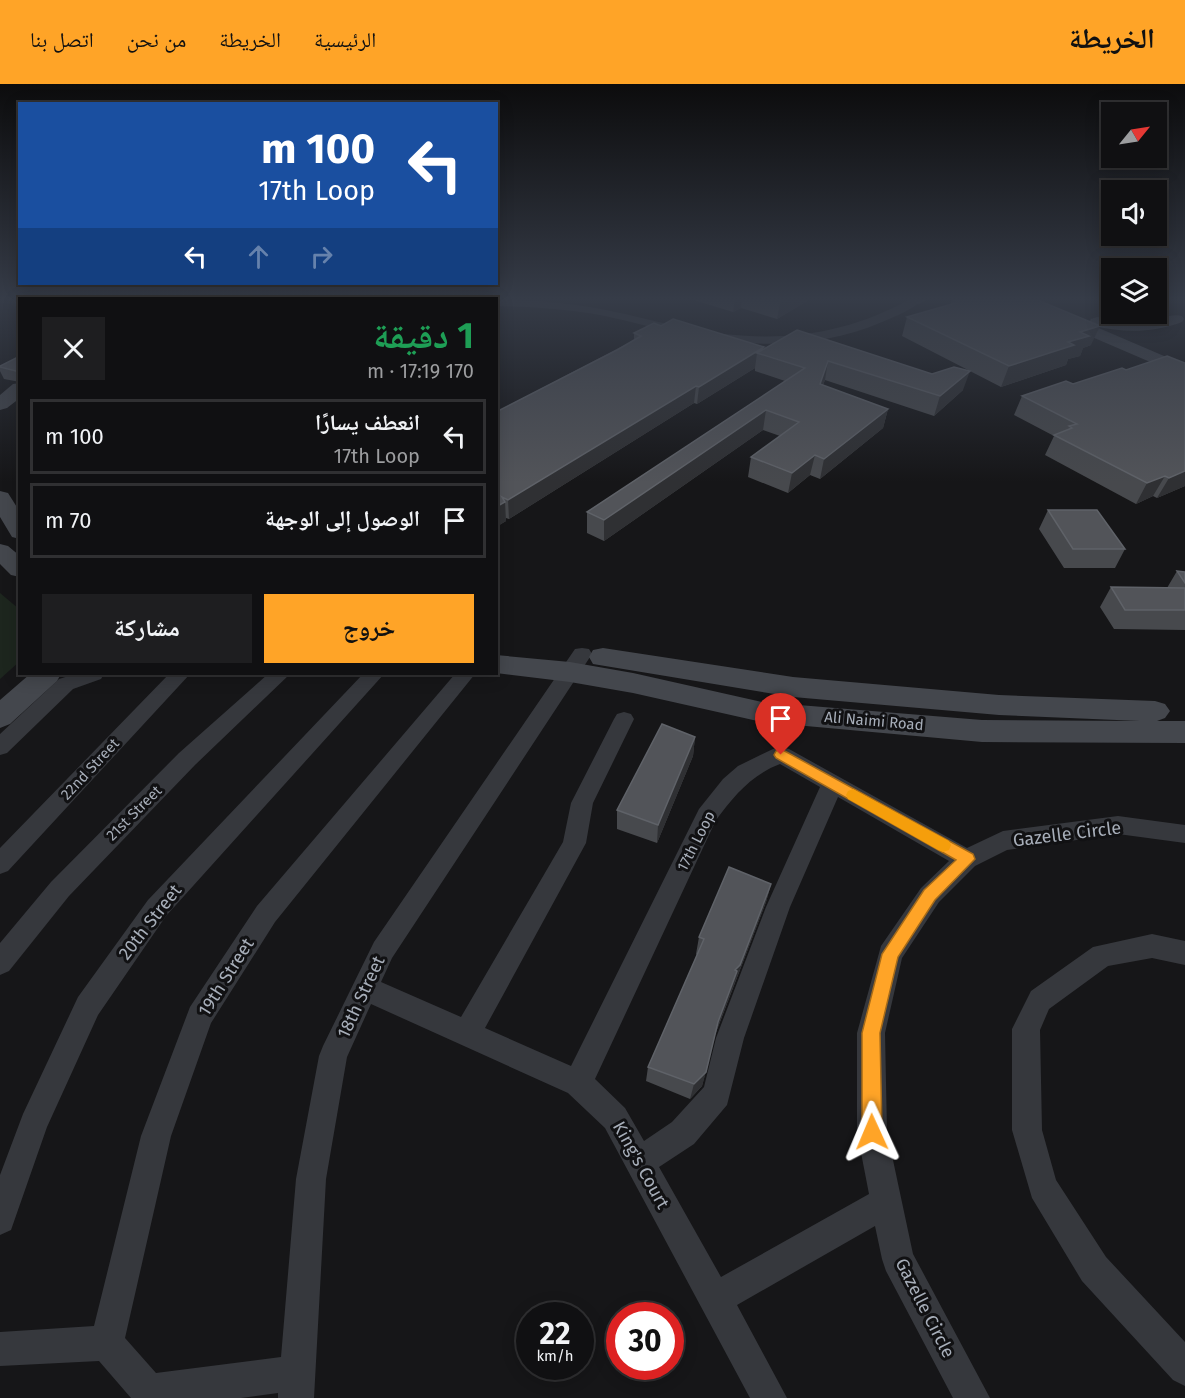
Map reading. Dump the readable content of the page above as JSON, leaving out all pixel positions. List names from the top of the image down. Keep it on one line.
{"streets":{"main road":["Ali Naimi Road"],"street":["22nd Street","21st Street","Gazelle Circle","17th Loop","20th Street","19th Street","18th Street","King's Court"]},"crossings":[["Ali Naimi Road","18th Street"],["Gazelle Circle","17th Loop"],["17th Loop","King's Court"],["18th Street","King's Court"]],"north":"top right","page":{"header":"الخريطة","nav":["الرئيسية","الخريطة","من نحن","اتصل بنا"],"turn":["100 m","17th Loop"],"heading":["1 دقيقة","170 m · 17:19"],"list":[{"name":"انعطف يسارًا","note":"17th Loop","value":"100 m"},{"name":"الوصول إلى الوجهة","value":"70 m"}],"buttons":["خروج","مشاركة"],"speed":"22 km/h","limit":"30"}}
